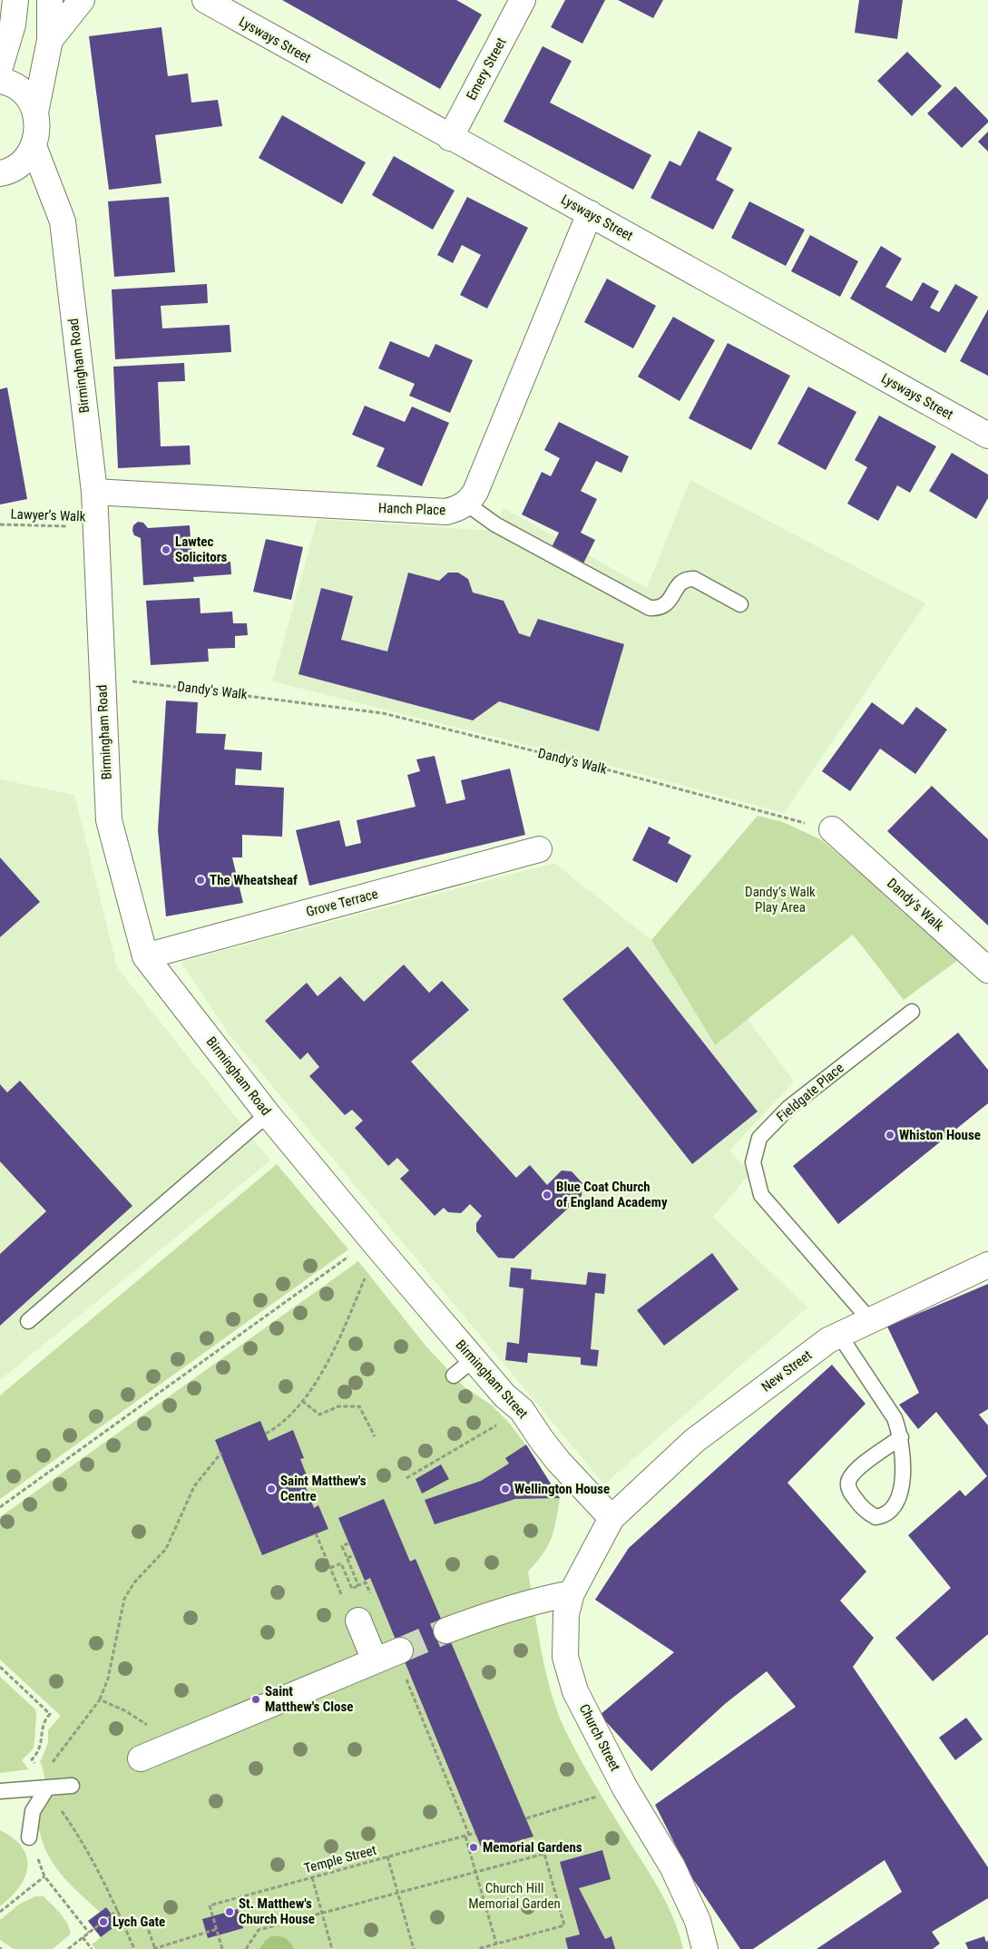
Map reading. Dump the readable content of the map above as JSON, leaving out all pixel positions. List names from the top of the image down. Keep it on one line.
{"streets":{"street":["Lysways Street","Emery Street","Birmingham Road","Hanch Place","Dandy's Walk","Grove Terrace","New Street","Birmingham Street","Church Street"],"lane":["Fieldgate Place"],"path":["Lawyer’s Walk","Temple Street"]},"crossings":[["Lysways Street","Emery Street"],["Birmingham Road","Hanch Place"],["Birmingham Road","Lawyer’s Walk"],["Birmingham Road","Dandy's Walk"],["Birmingham Road","Grove Terrace"],["Birmingham Road","Birmingham Street"],["Fieldgate Place","New Street"],["New Street","Birmingham Street"],["New Street","Church Street"],["Birmingham Street","Church Street"]],"parks":["Dandy’s Walk Play Area","Church Hill Memorial Garden"],"places":["Lawtec Solicitors","The Wheatsheaf","Whiston House","Blue Coat Church of England Academy","Saint Matthew's Centre","Wellington House","Saint Matthew's Close","Memorial Gardens","St. Matthew's Church House","Lych Gate"]}
